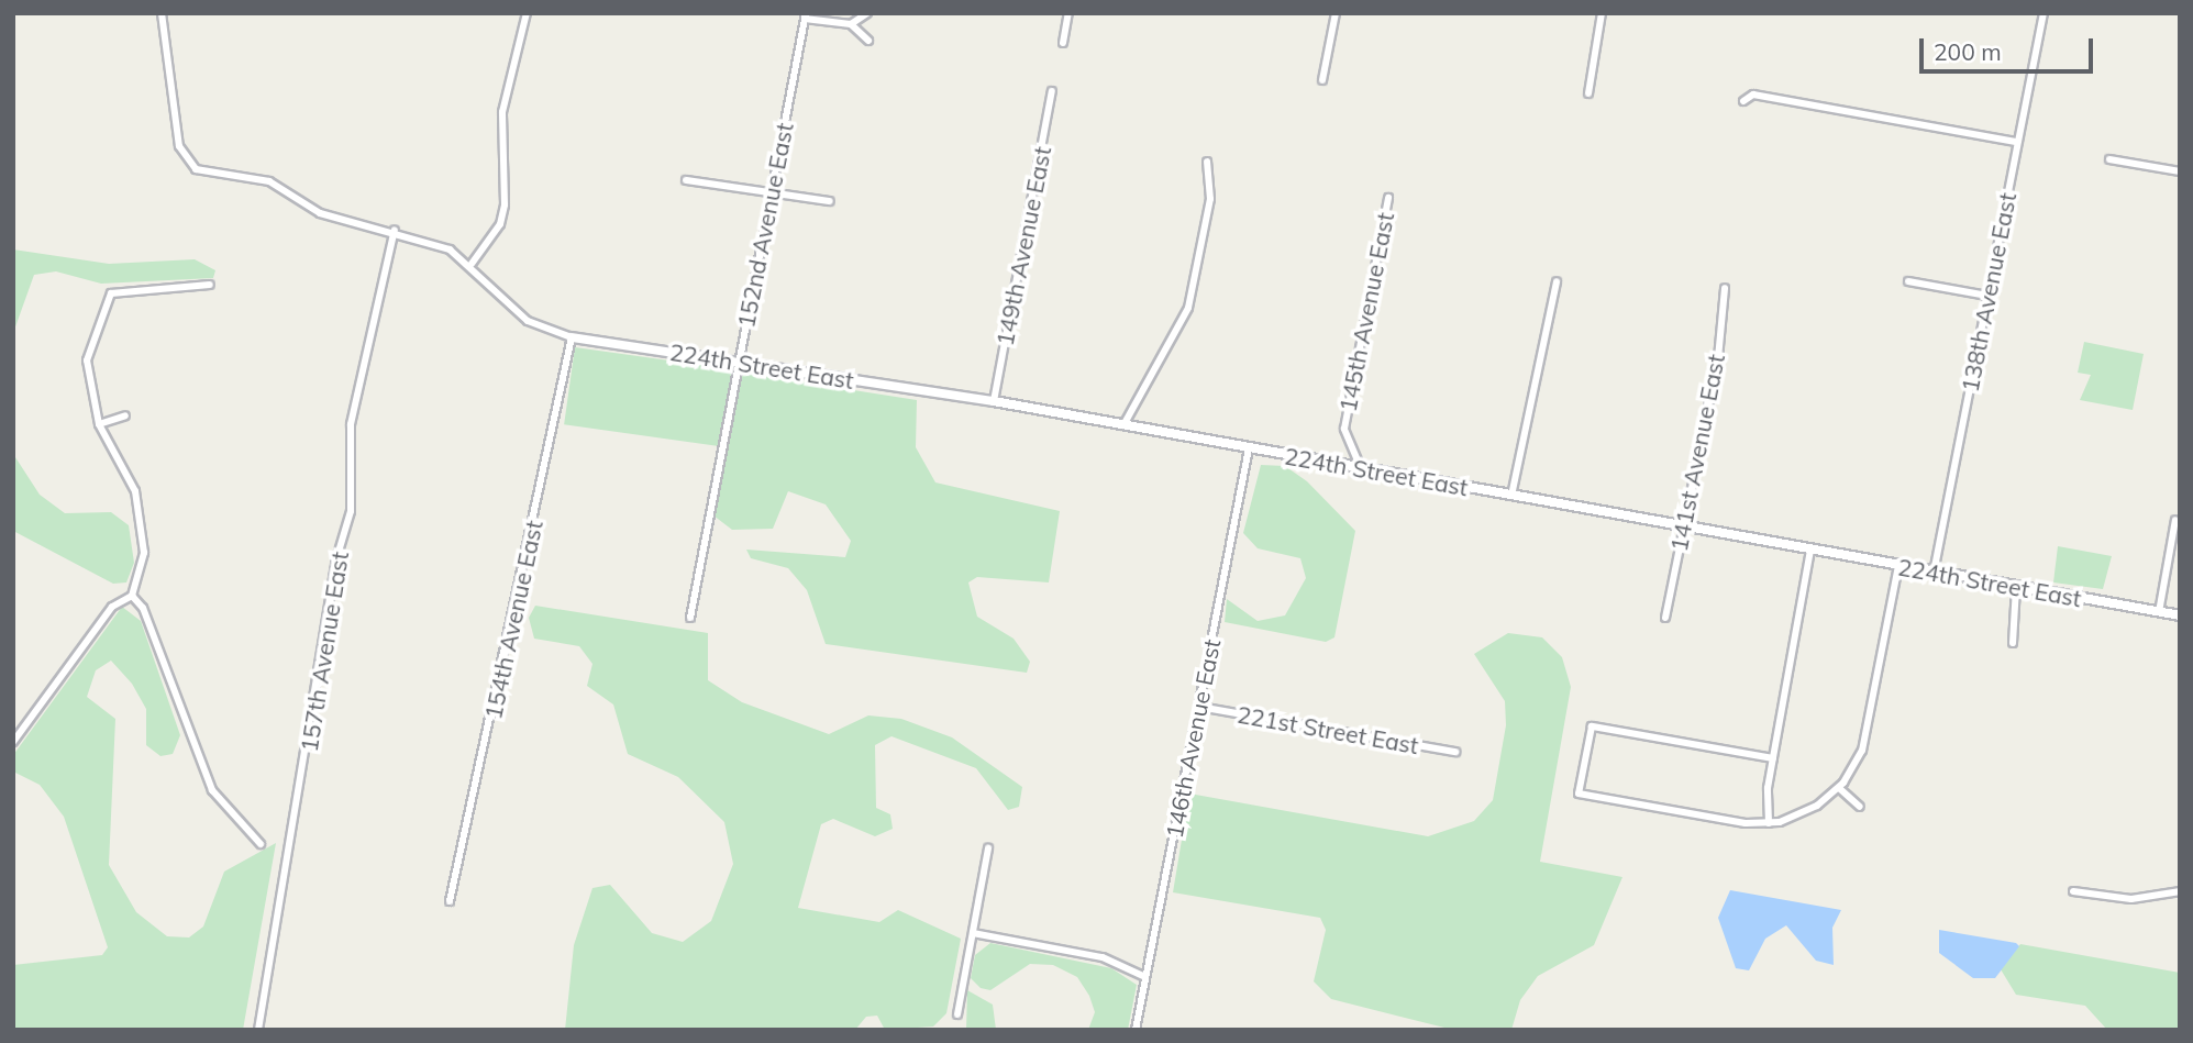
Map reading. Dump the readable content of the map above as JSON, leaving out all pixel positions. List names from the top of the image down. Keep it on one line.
{"streets":{"street":["152nd Avenue East","149th Avenue East","138th Avenue East","145th Avenue East","224th Street East","141st Avenue East","154th Avenue East","157th Avenue East","221st Street East","146th Avenue East"]},"crossings":[["152nd Avenue East","224th Street East"],["149th Avenue East","224th Street East"],["138th Avenue East","224th Street East"],["145th Avenue East","224th Street East"],["224th Street East","141st Avenue East"],["224th Street East","154th Avenue East"],["224th Street East","146th Avenue East"],["221st Street East","146th Avenue East"]],"scale_bar":"200 m"}
